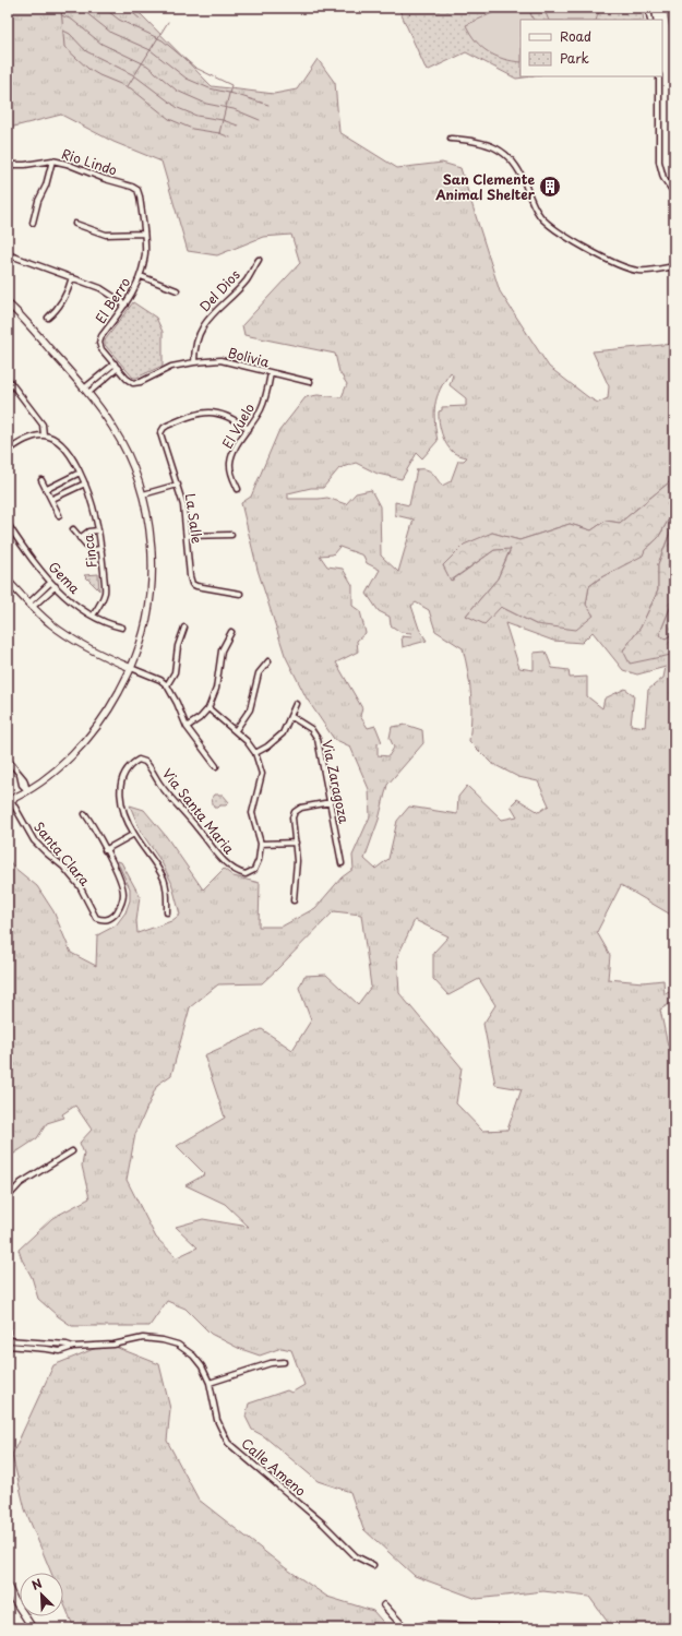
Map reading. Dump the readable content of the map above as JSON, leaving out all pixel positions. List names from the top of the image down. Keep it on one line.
{"streets":{"street":["Rio Lindo","Del Dios","El Berro","Bolivia","El Vuelo","La Salle","Finca","Gema","Via Zaragoza","Via Santa Maria","Santa Clara","Calle Ameno"]},"crossings":[["Rio Lindo","El Berro"],["Del Dios","Bolivia"],["Bolivia","El Vuelo"],["El Vuelo","La Salle"],["Finca","Gema"]],"places":{"building":["San Clemente Animal Shelter"]},"legend":["Road","Park"],"north":"top left"}
